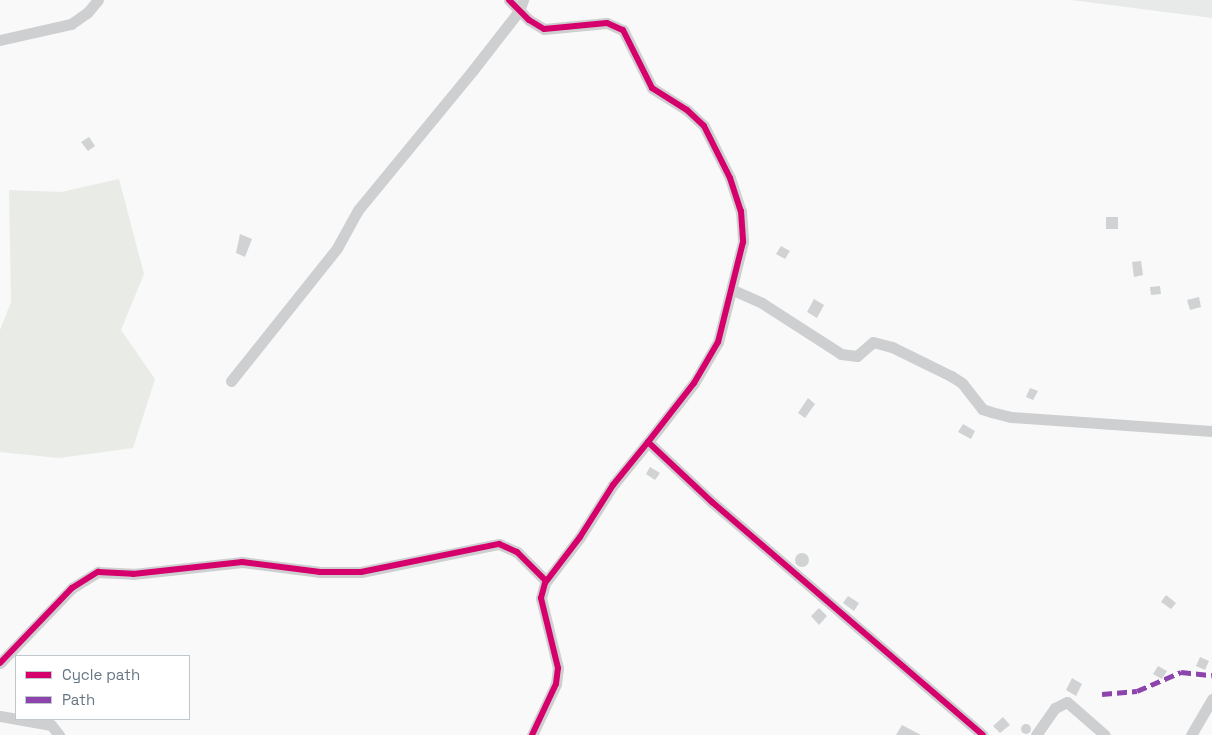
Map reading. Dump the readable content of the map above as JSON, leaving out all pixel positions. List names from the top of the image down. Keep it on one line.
{"legend":["Cycle path","Path"]}
